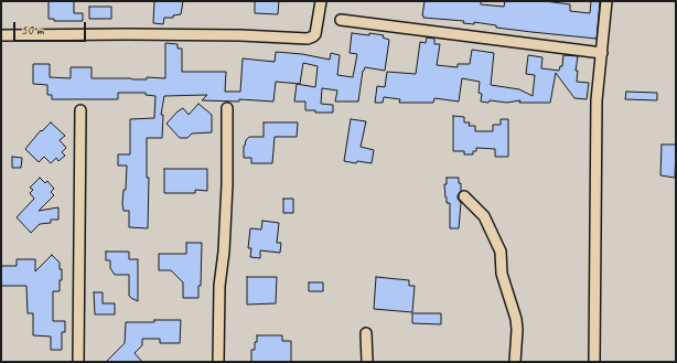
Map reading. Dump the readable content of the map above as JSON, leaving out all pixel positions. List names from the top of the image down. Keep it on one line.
{"scale_bar":"50 m"}
